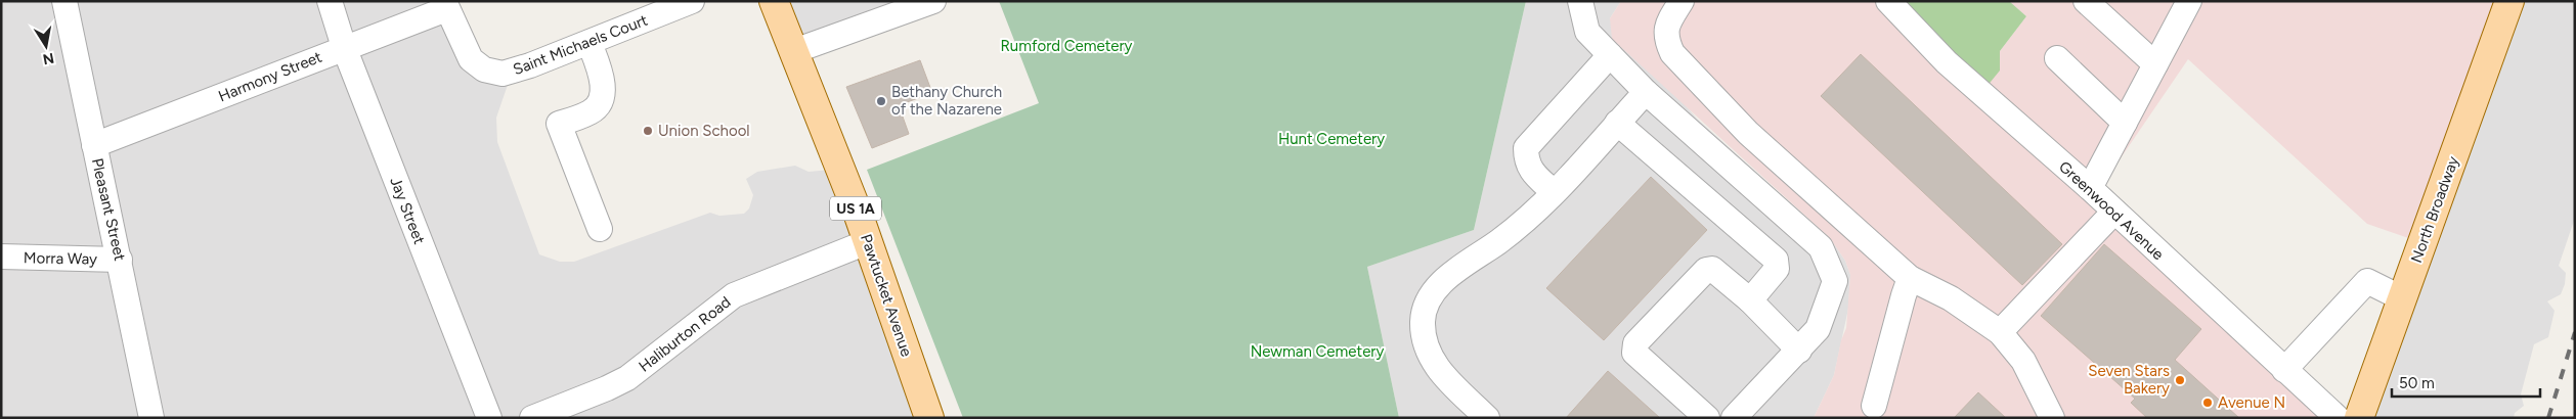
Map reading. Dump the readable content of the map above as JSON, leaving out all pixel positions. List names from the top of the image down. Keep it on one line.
{"streets":{"main road":["US 1A","North Broadway","Pawtucket Avenue"],"street":["Saint Michaels Court","Harmony Street","Pleasant Street","Jay Street","Greenwood Avenue","Morra Way","Haliburton Road"]},"crossings":[["Saint Michaels Court","Harmony Street"],["Harmony Street","Pleasant Street"],["Harmony Street","Jay Street"],["Pleasant Street","Morra Way"],["Pawtucket Avenue","Haliburton Road"]],"parks":["Rumford Cemetery","Hunt Cemetery","Newman Cemetery"],"places":["Bethany Church of the Nazarene","Union School","Seven Stars Bakery","Avenue N"],"scale_bar":"50 m","north":"bottom"}
